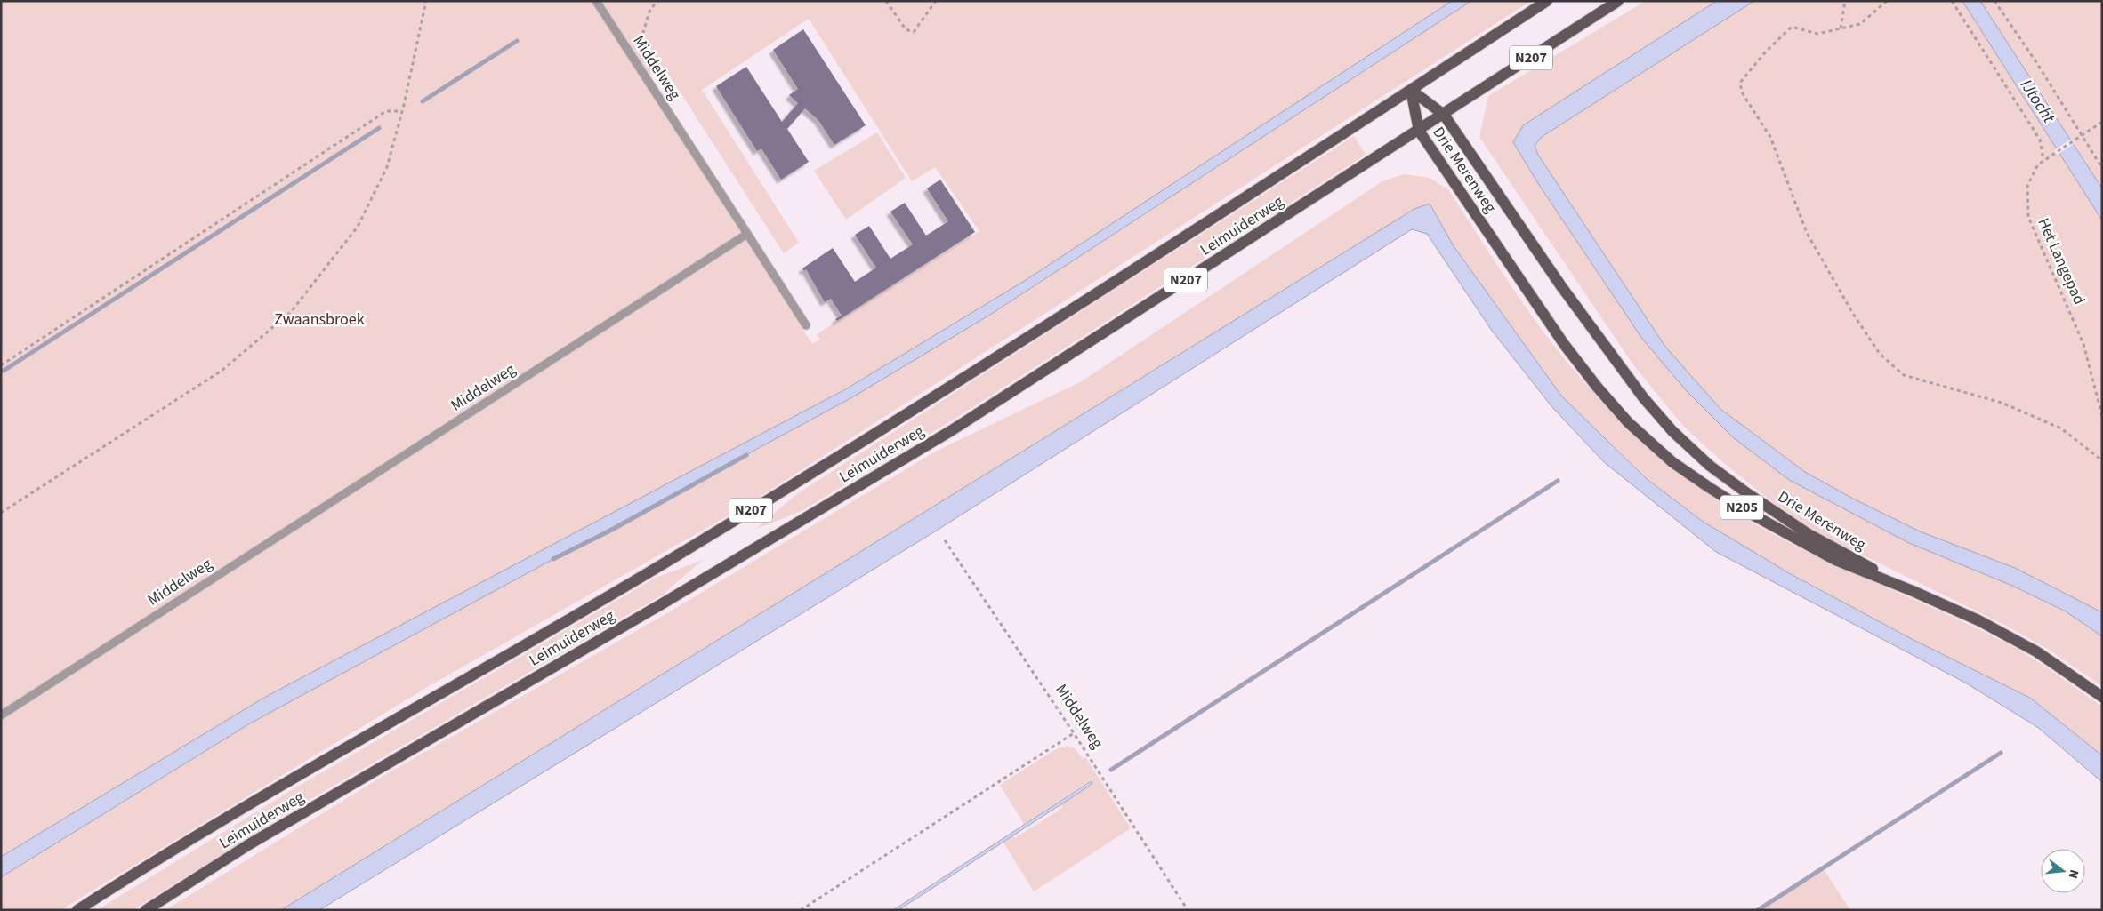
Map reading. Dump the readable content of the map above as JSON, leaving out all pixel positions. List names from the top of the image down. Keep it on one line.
{"streets":{"main road":["N207","Drie Merenweg","Leimuiderweg","N205"],"lane":["Middelweg"],"path":["Het Langepad"]},"crossings":[["Drie Merenweg","Leimuiderweg"]],"water":["IJtocht"],"parks":["Zwaansbroek"],"north":"right"}
